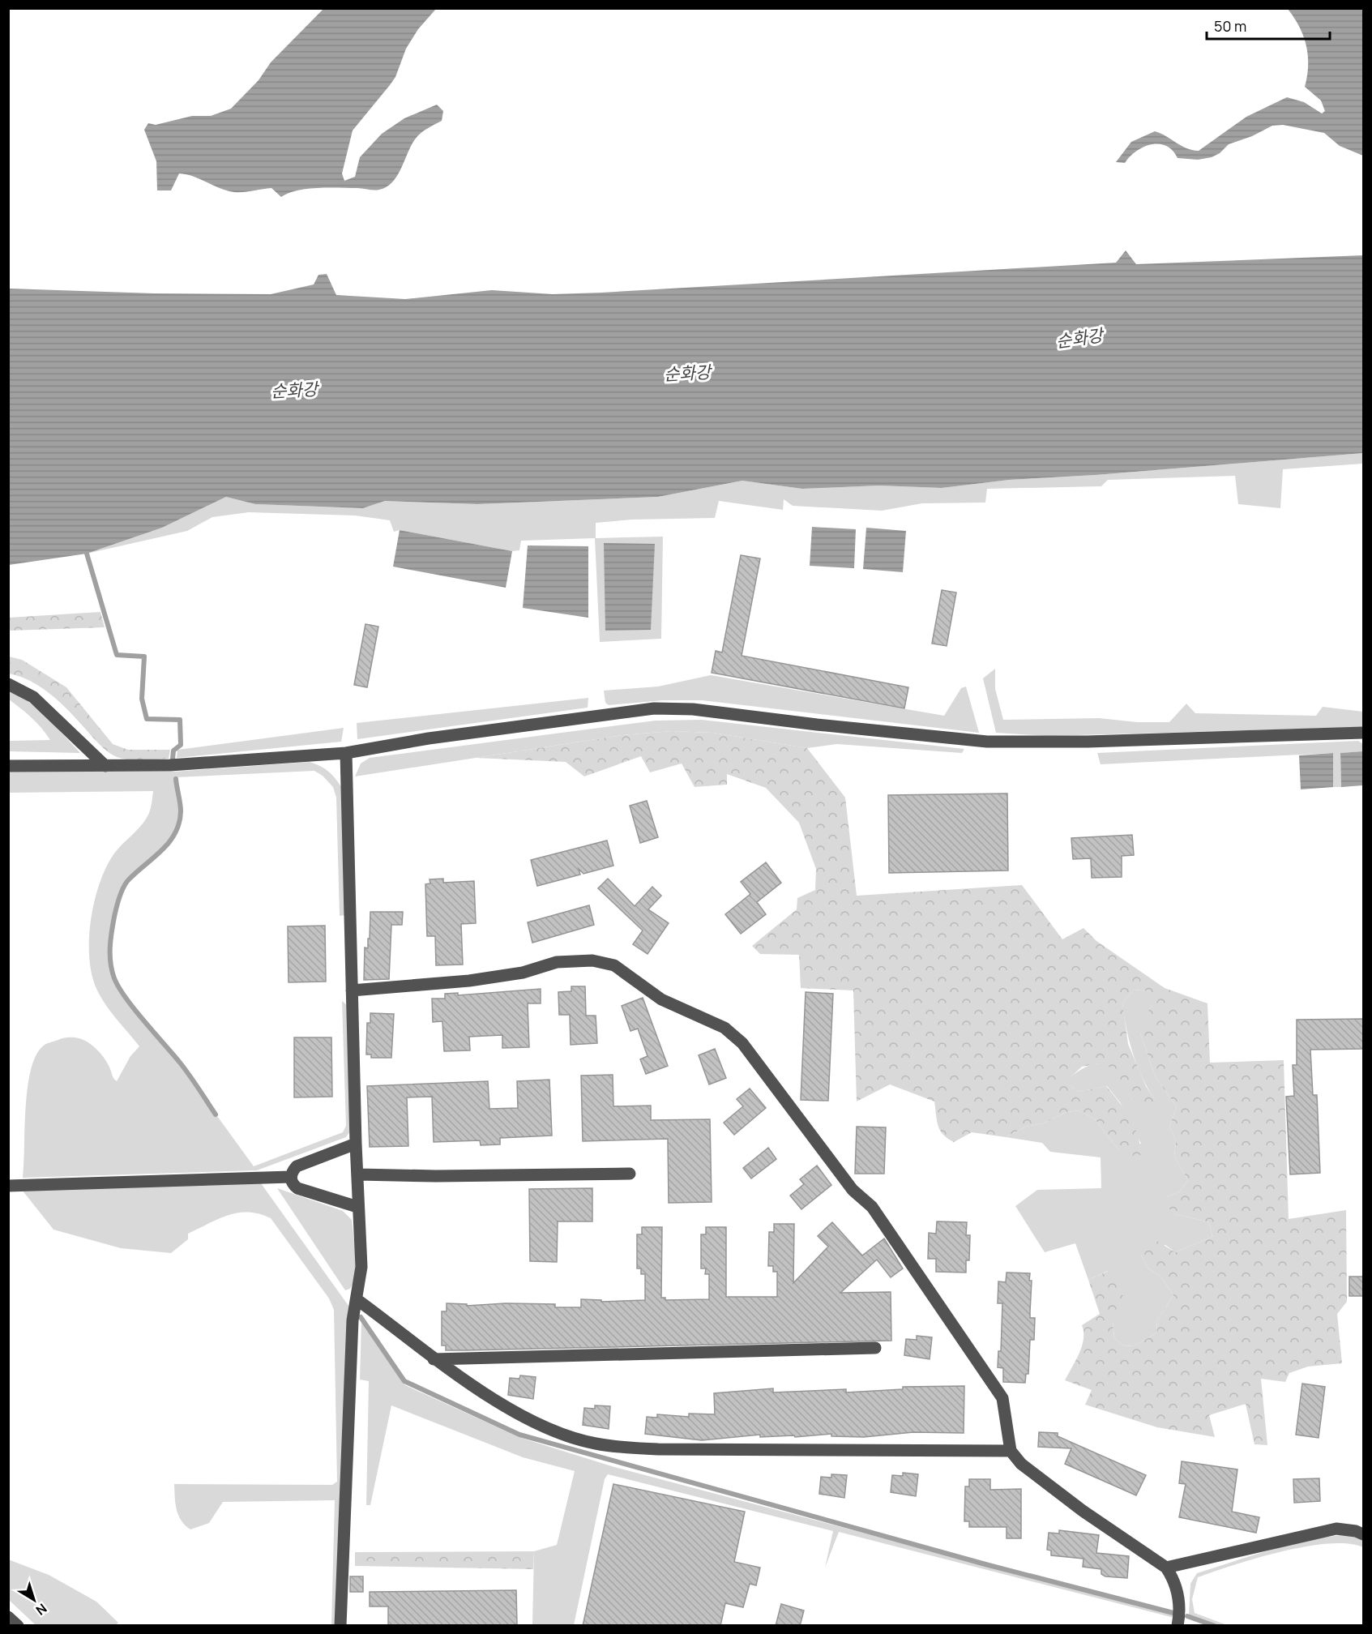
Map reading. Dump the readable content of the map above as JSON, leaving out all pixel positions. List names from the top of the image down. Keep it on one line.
{"water":["순화강"],"scale_bar":"50 m","north":"bottom right"}
